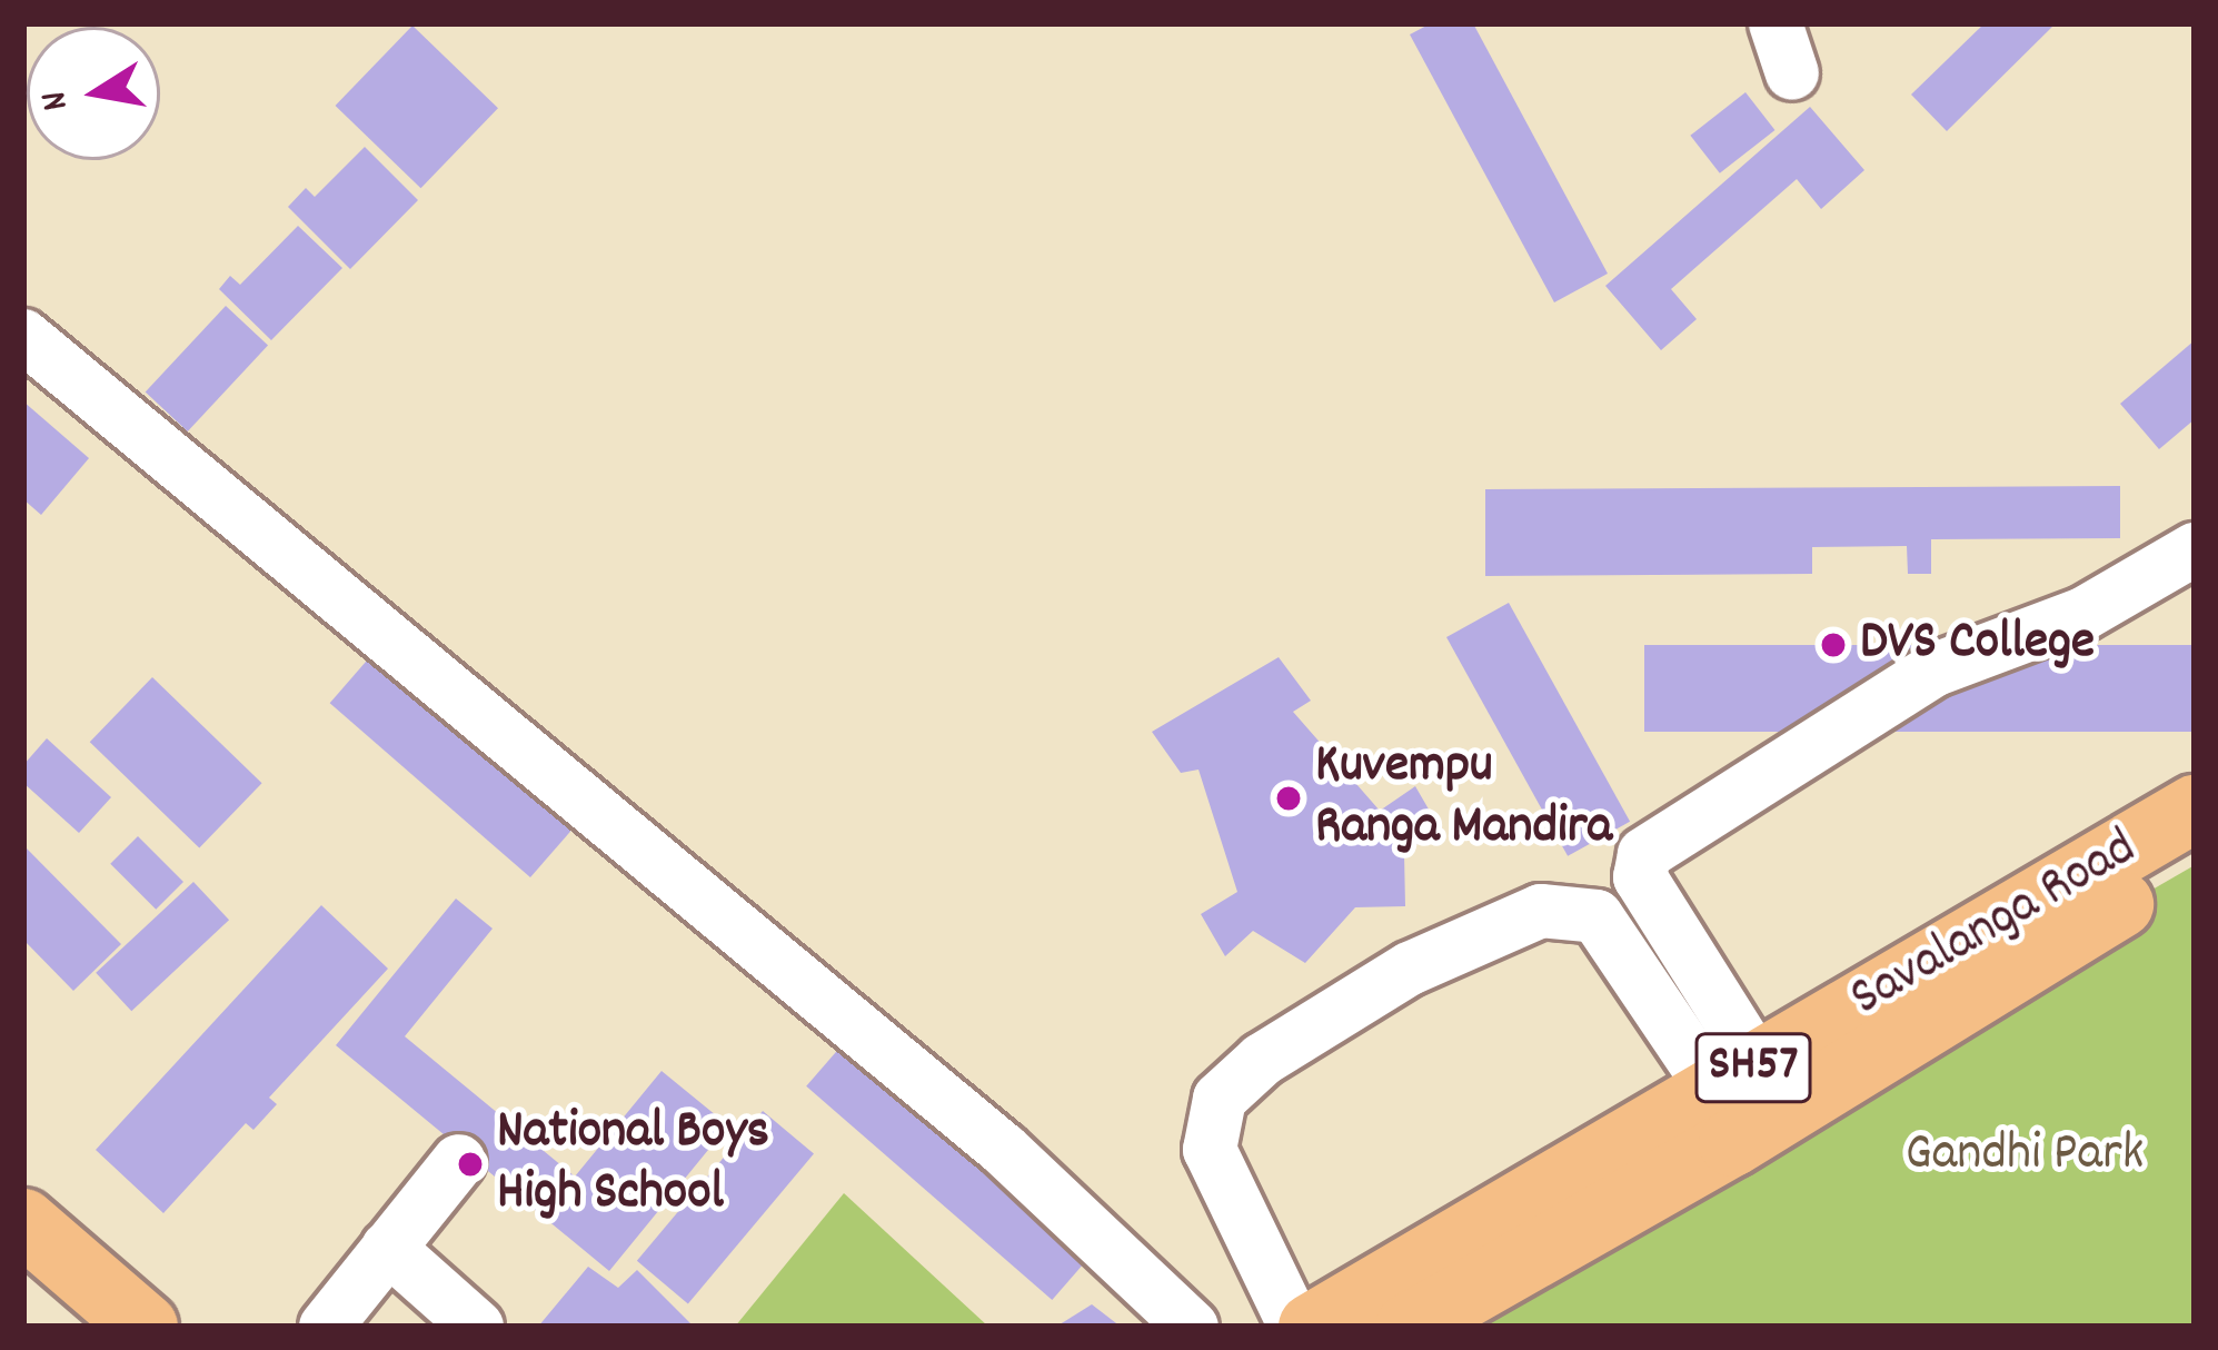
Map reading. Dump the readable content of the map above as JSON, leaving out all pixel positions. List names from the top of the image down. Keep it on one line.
{"streets":{"main road":["Savalanga Road","SH57"]},"parks":["Gandhi Park"],"places":["DVS College","Kuvempu Ranga Mandira","National Boys High School"],"north":"left"}
